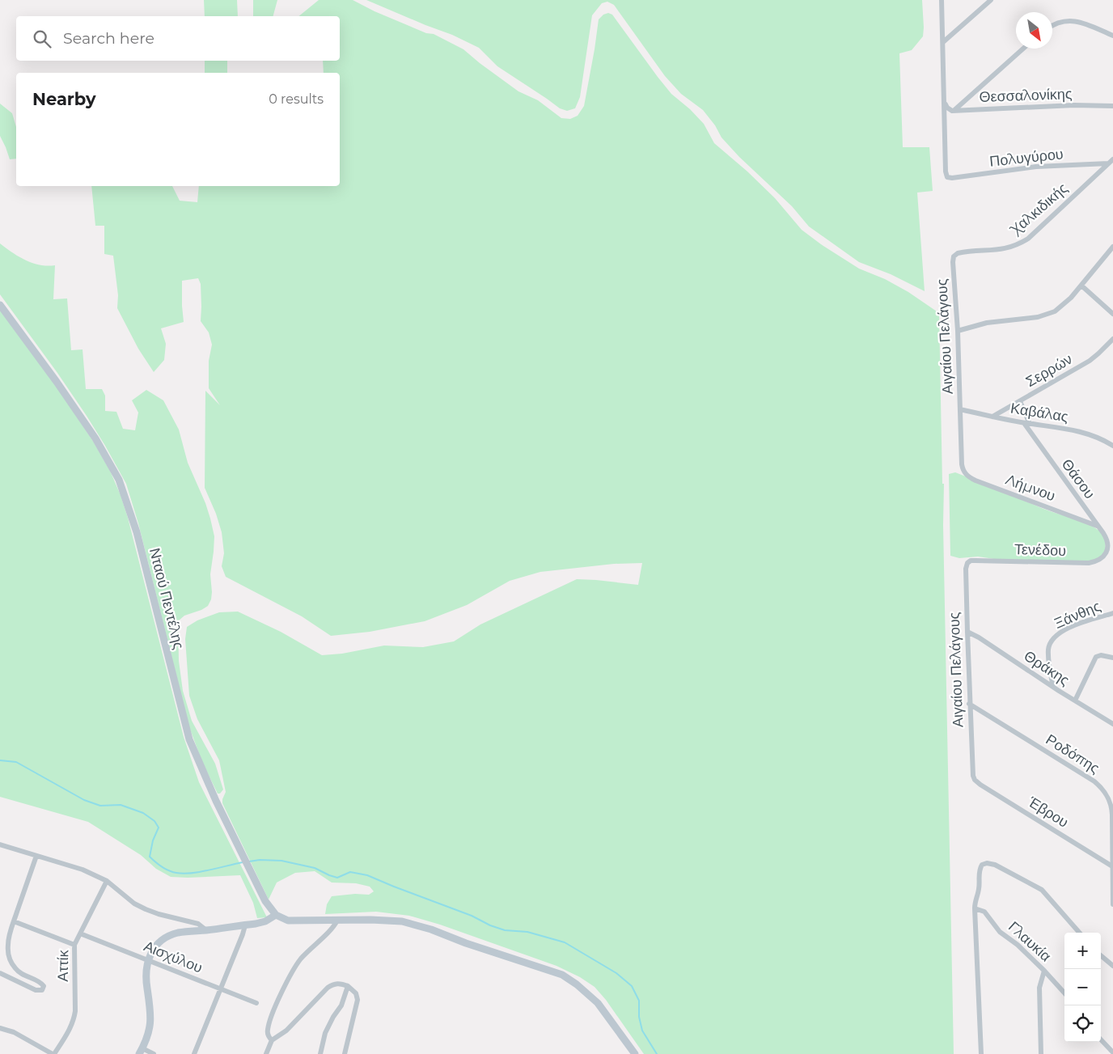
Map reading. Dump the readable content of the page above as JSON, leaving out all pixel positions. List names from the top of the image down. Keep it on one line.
{"streets":{"street":["Θεσσαλονίκης","Πολυγύρου","Χαλκιδικής","Αιγαίου Πελάγους","Σερρών","Καβάλας","Θάσου","Λήμνου","Τενέδου","Νταού Πεντέλης","Ξάνθης","Θράκης","Ροδόπης","Έβρου","Γλαυκία","Αισχύλου","Αττίκ"]},"crossings":[["Πολυγύρου","Χαλκιδικής"],["Χαλκιδικής","Αιγαίου Πελάγους"],["Αιγαίου Πελάγους","Καβάλας"],["Αιγαίου Πελάγους","Λήμνου"],["Αιγαίου Πελάγους","Τενέδου"],["Αιγαίου Πελάγους","Θράκης"],["Αιγαίου Πελάγους","Ροδόπης"],["Αιγαίου Πελάγους","Έβρου"],["Σερρών","Καβάλας"],["Σερρών","Θάσου"],["Καβάλας","Θάσου"],["Θάσου","Λήμνου"],["Θάσου","Τενέδου"],["Ξάνθης","Θράκης"],["Ροδόπης","Έβρου"],["Αισχύλου","Αττίκ"]],"north":"bottom right","page":{"search":"Search here","heading":["Nearby","0 results"],"map_buttons":["+","−"]}}
